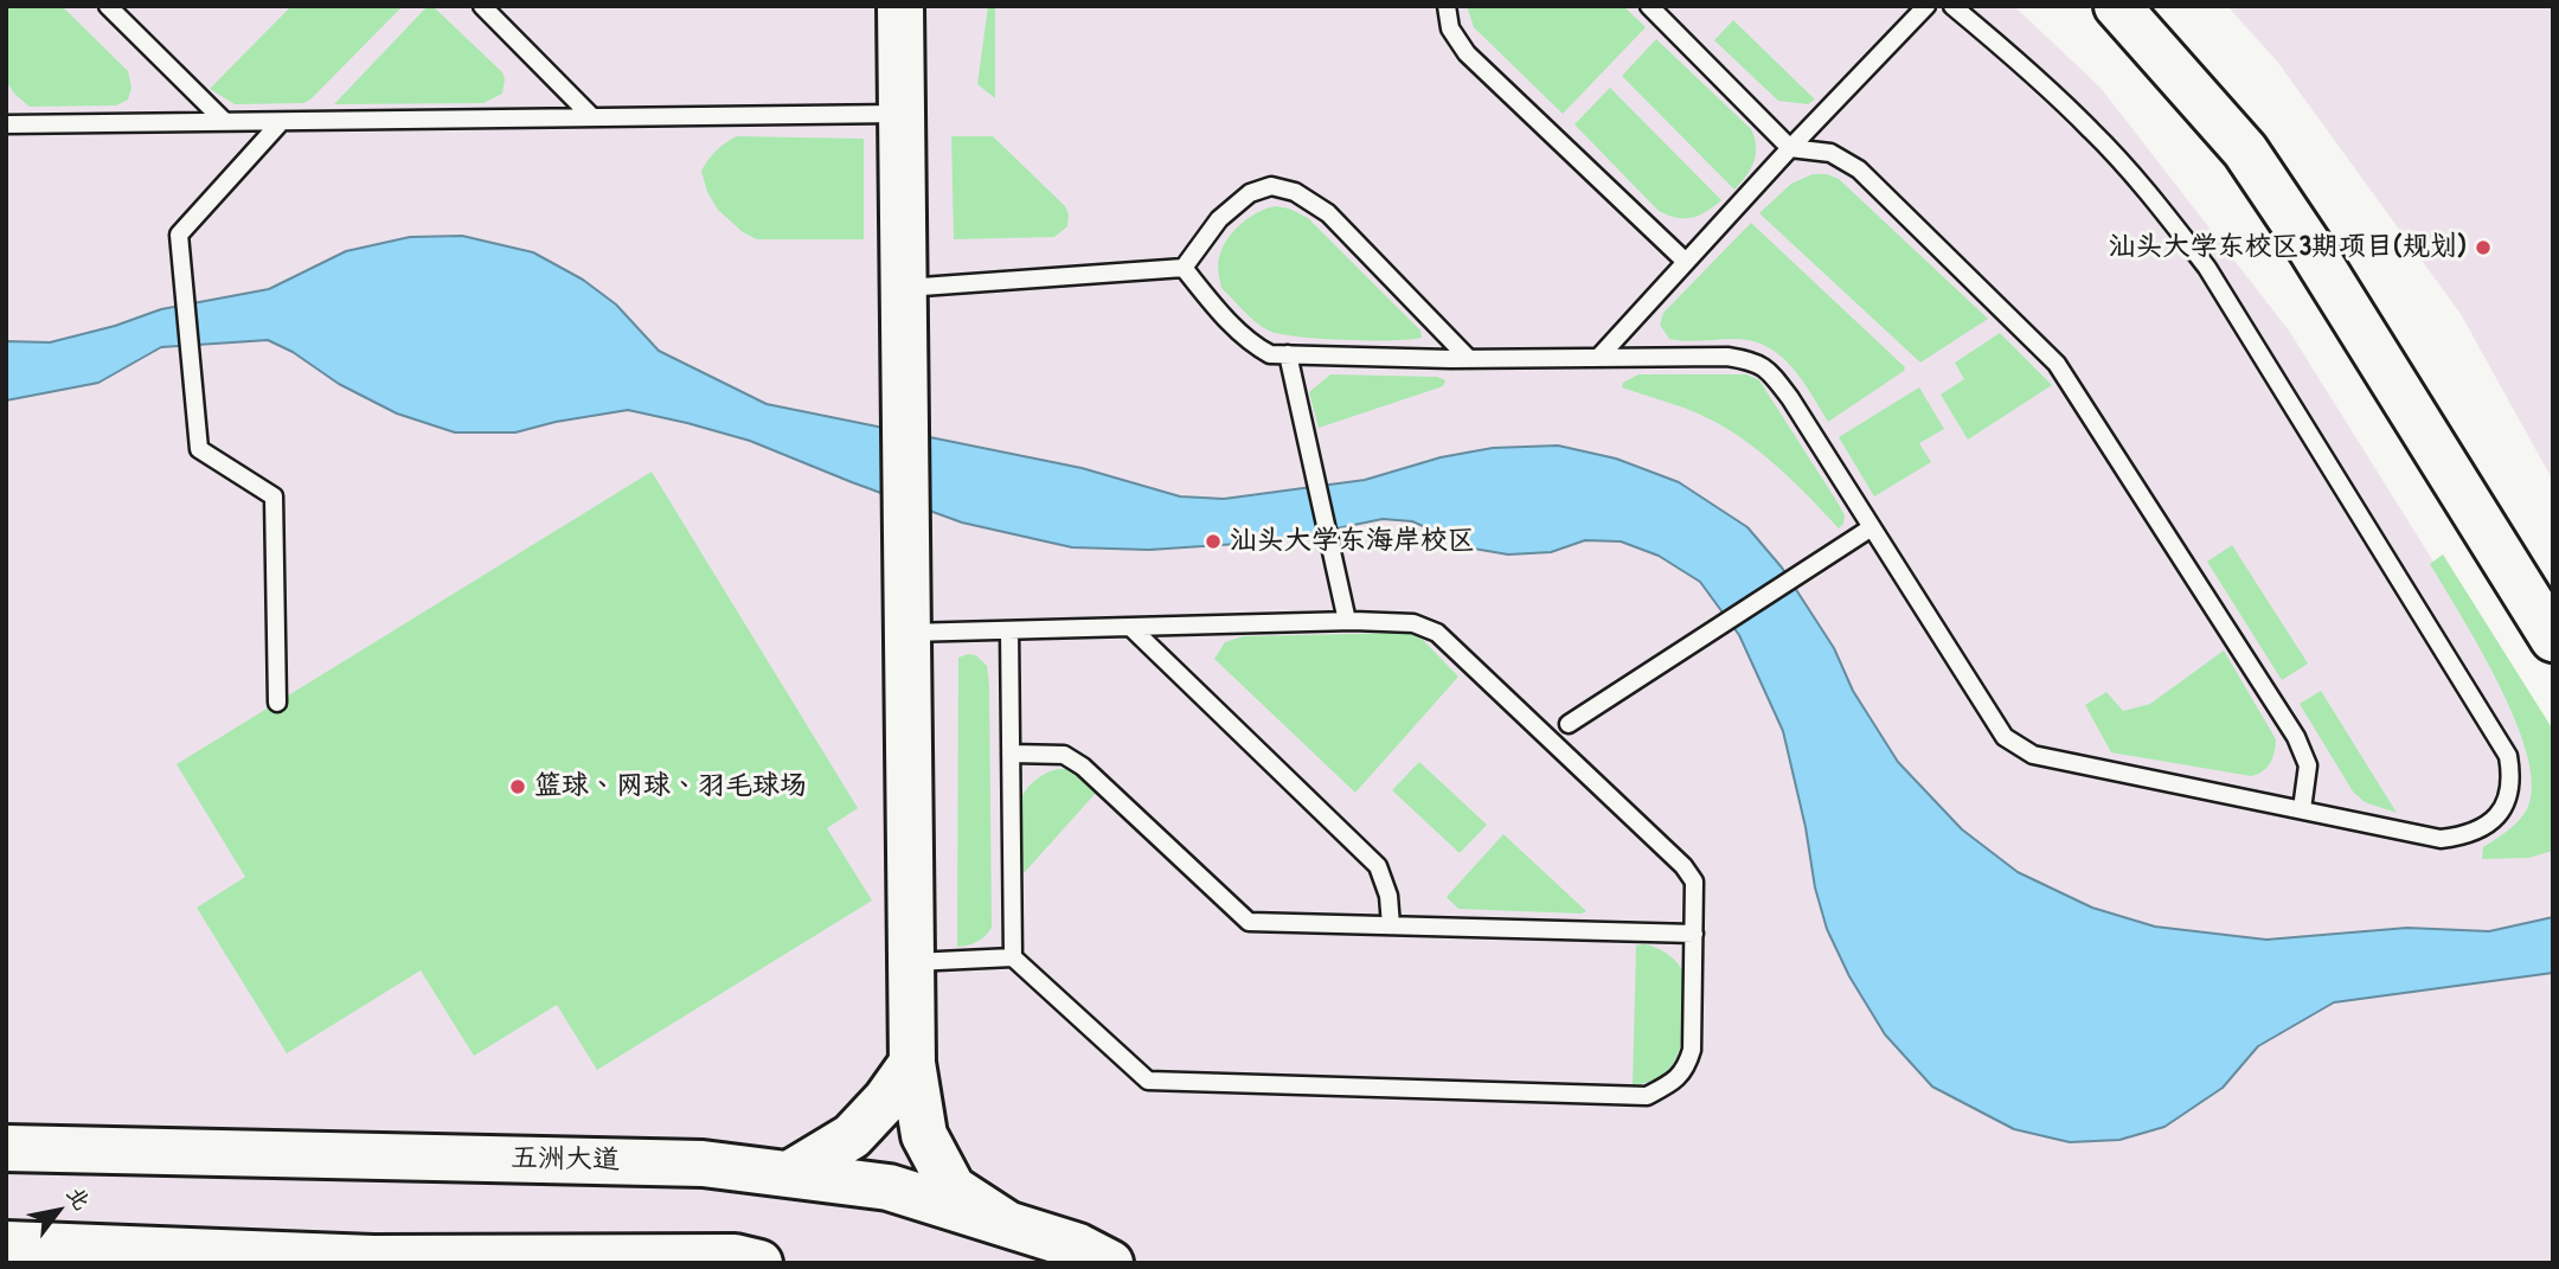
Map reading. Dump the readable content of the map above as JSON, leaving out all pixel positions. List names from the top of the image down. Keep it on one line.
{"streets":{"main road":["五洲大道"]},"places":["汕头大学东校区3期项目(规划)","汕头大学东海岸校区","篮球、网球、羽毛球场"],"north":"top right"}
